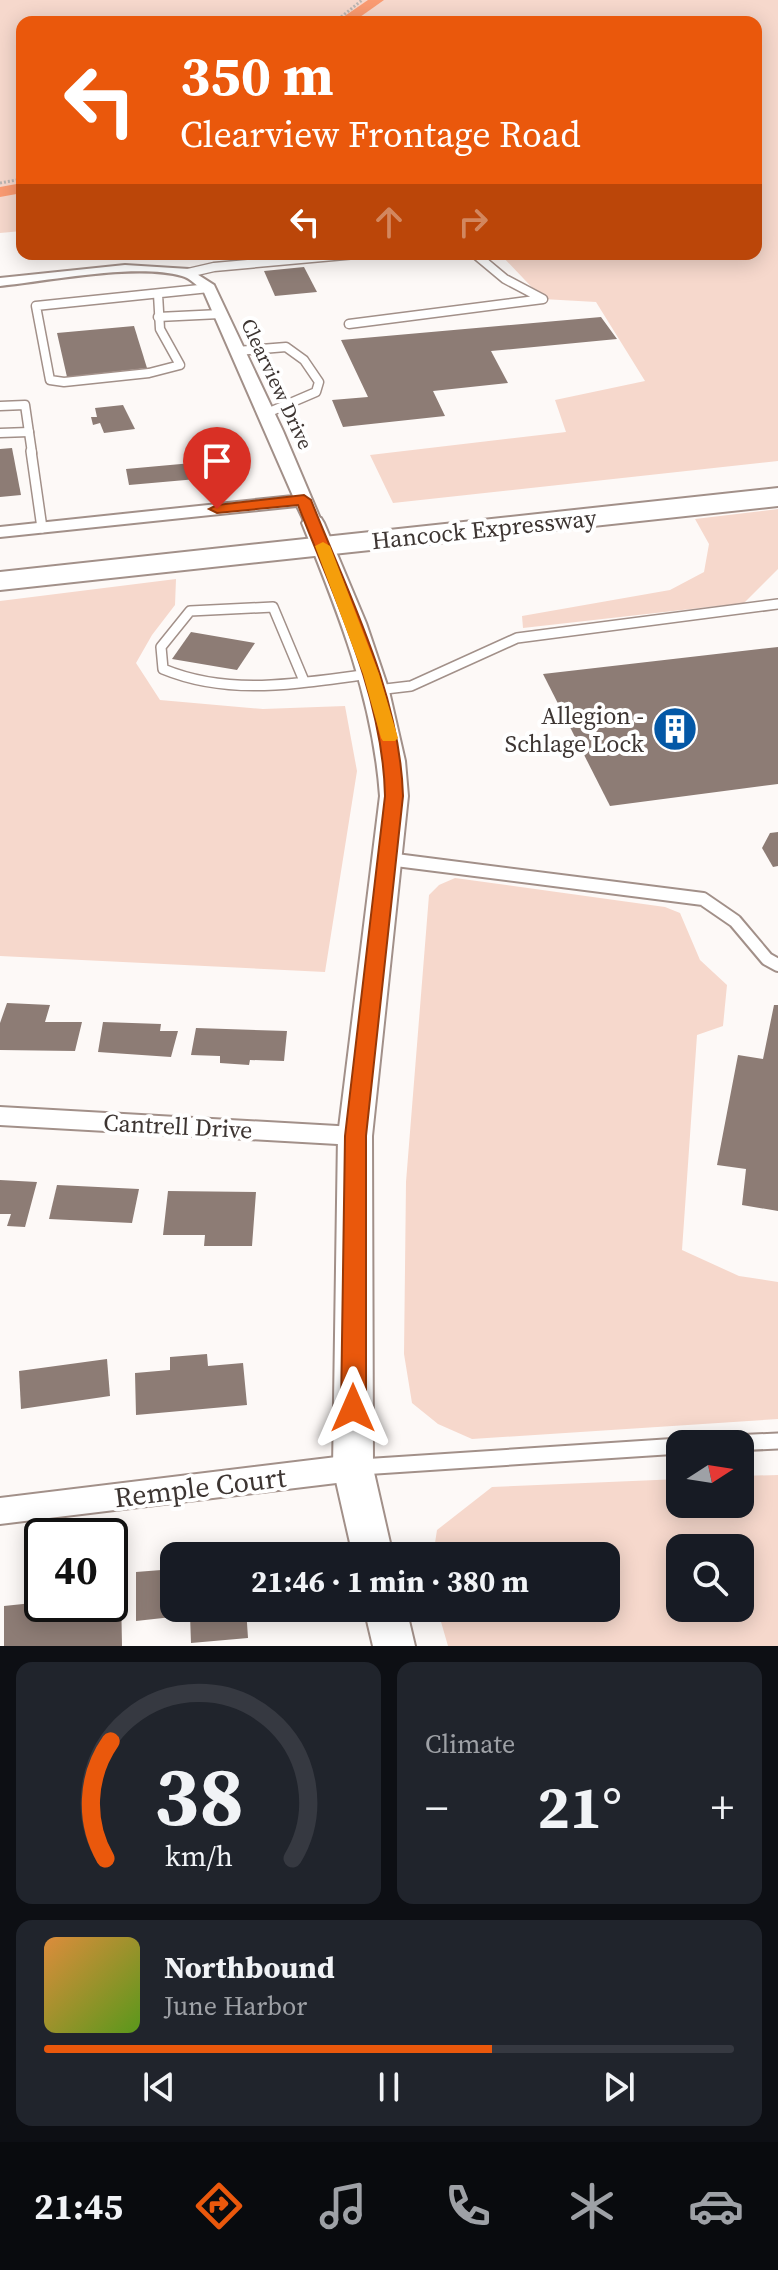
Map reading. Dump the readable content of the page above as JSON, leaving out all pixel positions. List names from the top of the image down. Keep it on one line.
{"streets":{"main road":["Hancock Expressway"],"street":["Clearview Drive","Cantrell Drive","Remple Court"]},"crossings":[["Clearview Drive","Hancock Expressway"]],"places":{"building":["Allegion - Schlage Lock"]},"north":"right","page":{"turn":["350 m","Clearview Frontage Road"],"limit":"40","trip":"21:46 · 1 min · 380 m","tile":"Climate","heat":["−","21°","+"],"song":["Northbound","June Harbor"],"tabs":"21:45","gauge":["38","km/h"]}}
